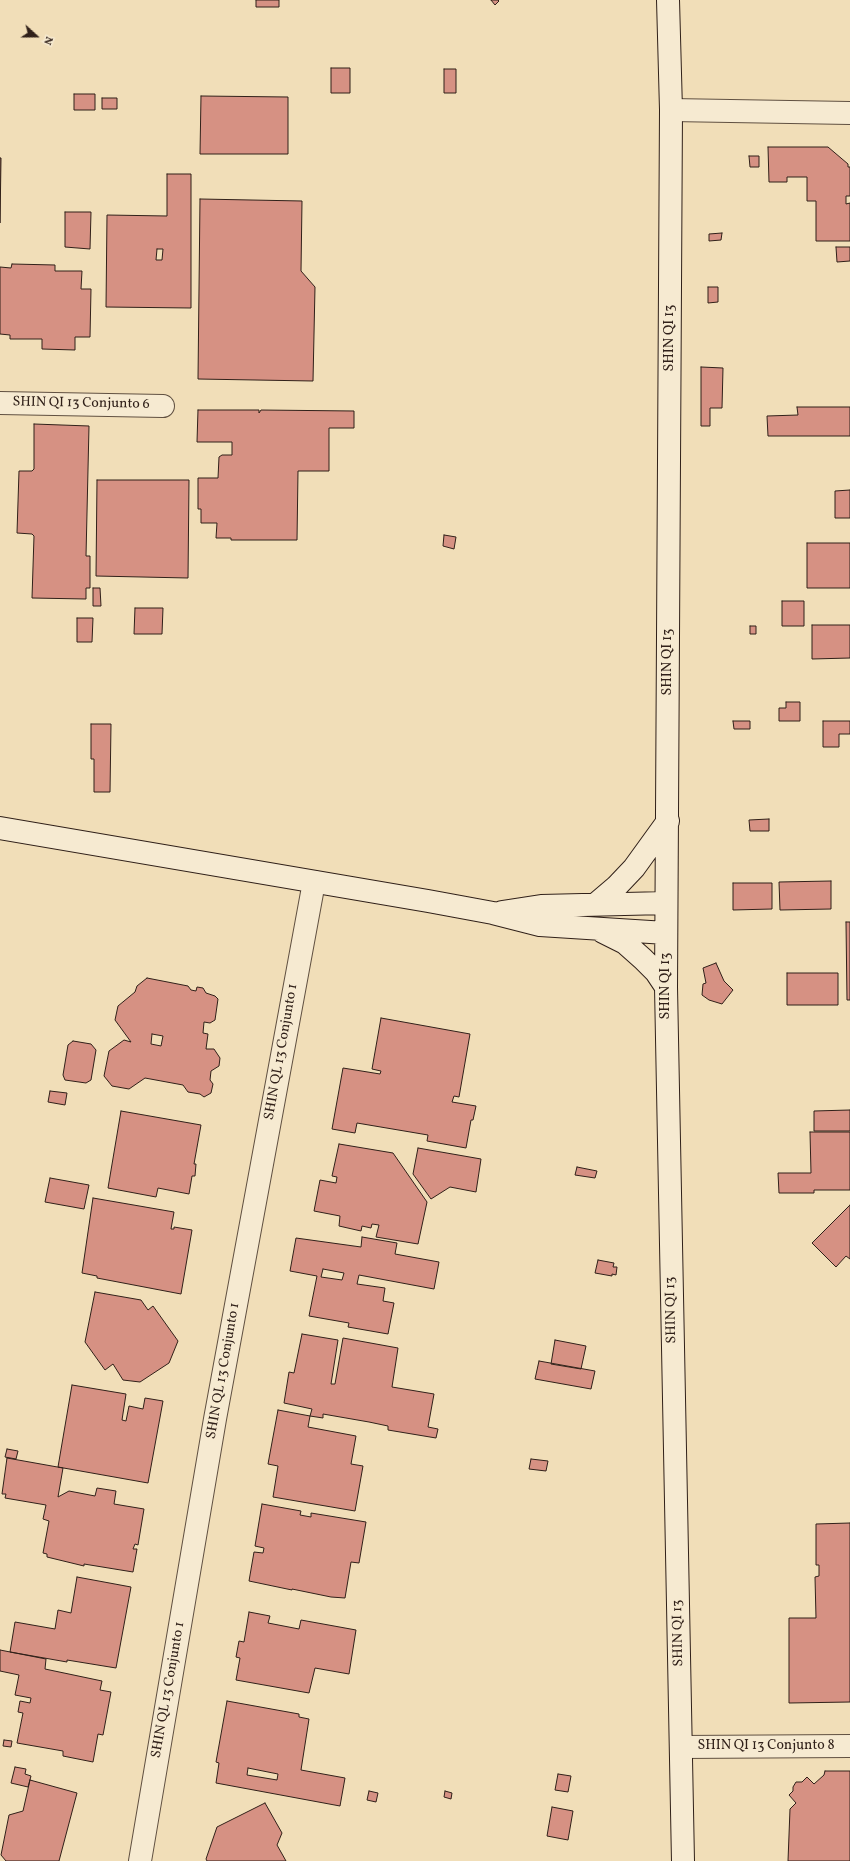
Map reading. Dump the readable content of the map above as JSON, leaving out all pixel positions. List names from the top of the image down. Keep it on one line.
{"streets":{"street":["SHIN QI 13","SHIN QI 13 Conjunto 6","SHIN QL 13 Conjunto 1","SHIN QI 13 Conjunto 8"]},"crossings":[["SHIN QI 13","SHIN QI 13 Conjunto 8"]],"north":"right"}
